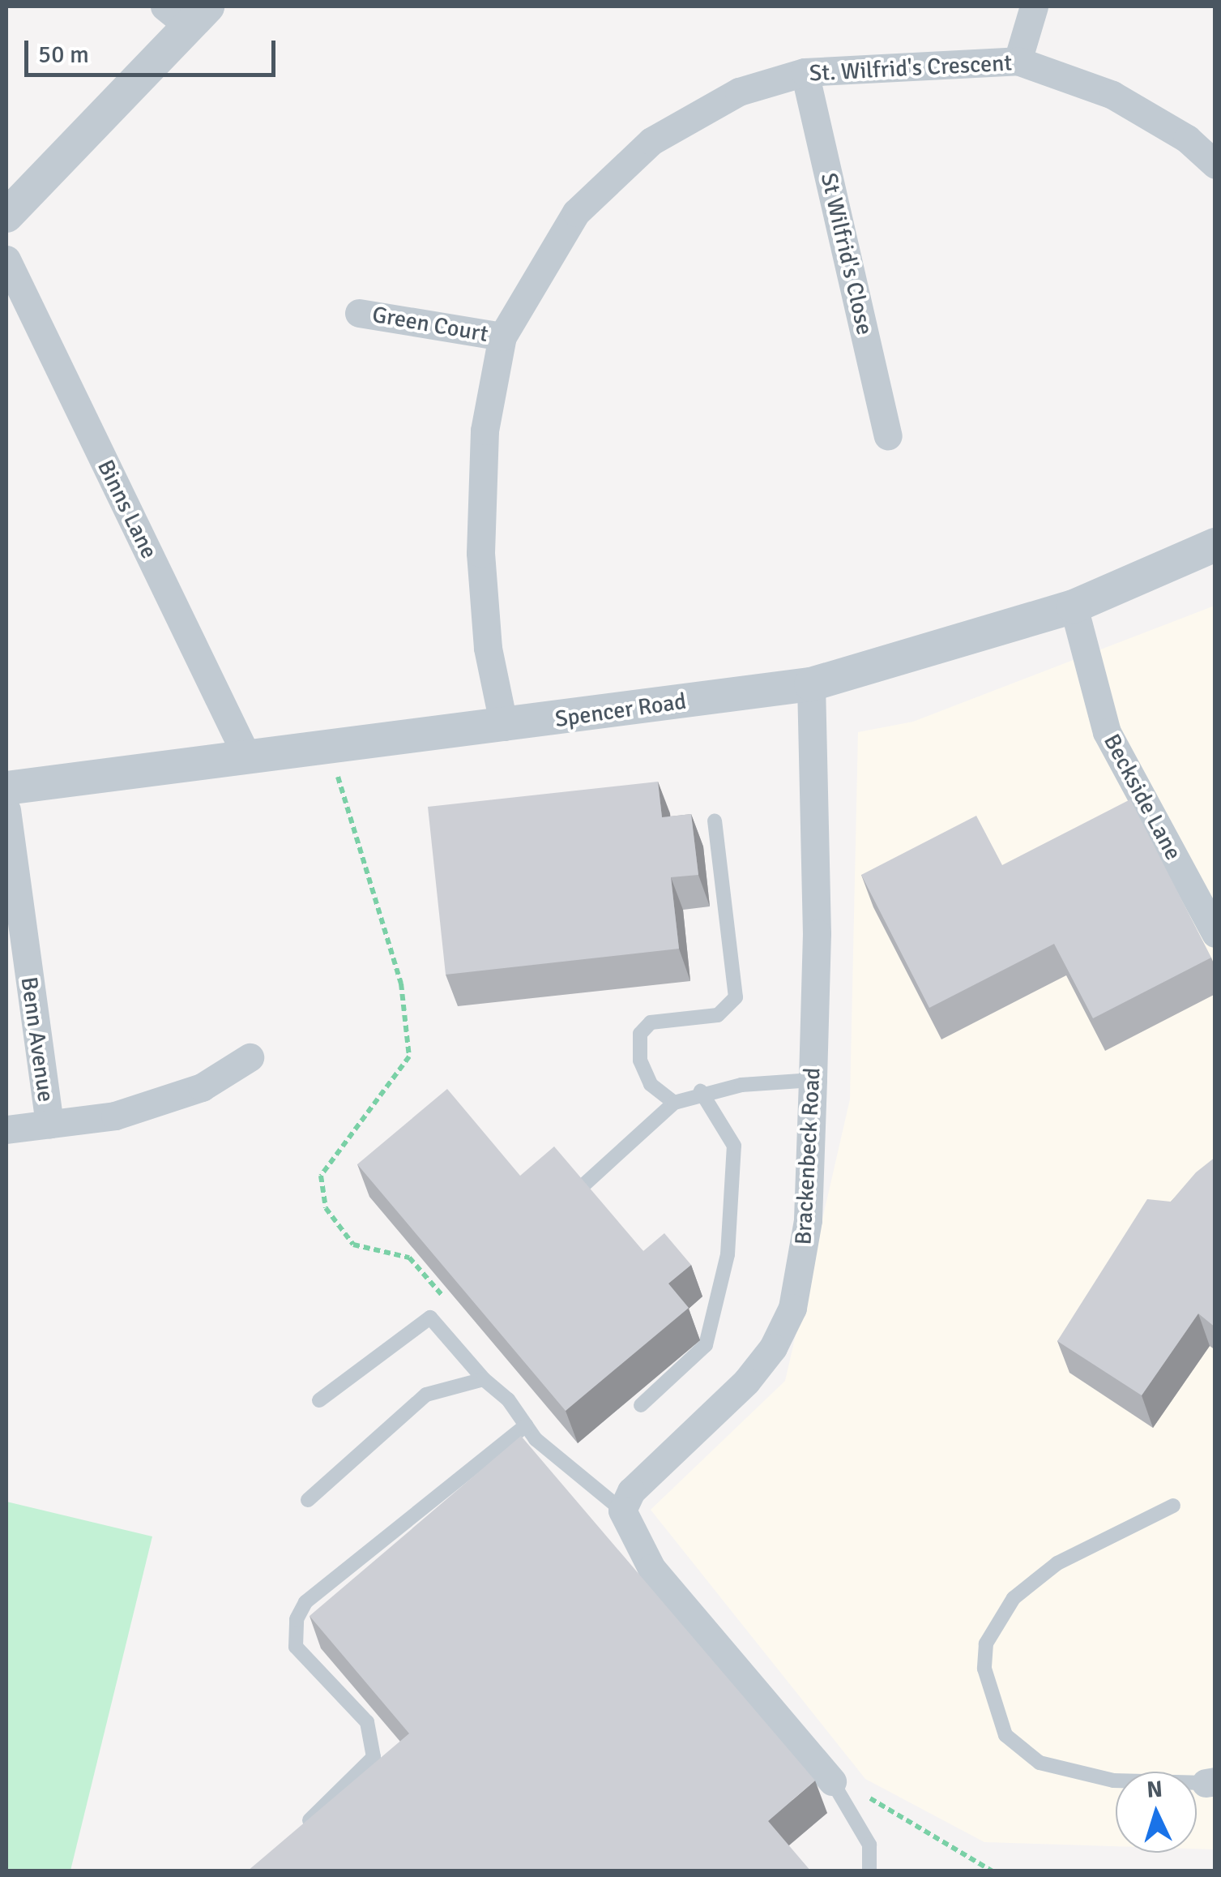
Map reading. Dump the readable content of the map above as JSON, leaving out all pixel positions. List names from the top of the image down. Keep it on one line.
{"streets":{"street":["St. Wilfrid's Crescent","St Wilfrid's Close","Green Court","Binns Lane","Spencer Road","Beckside Lane","Benn Avenue","Brackenbeck Road"]},"crossings":[["St. Wilfrid's Crescent","St Wilfrid's Close"],["St. Wilfrid's Crescent","Green Court"],["St. Wilfrid's Crescent","Spencer Road"],["Binns Lane","Spencer Road"],["Spencer Road","Beckside Lane"],["Spencer Road","Brackenbeck Road"]],"scale_bar":"50 m","north":"top"}
